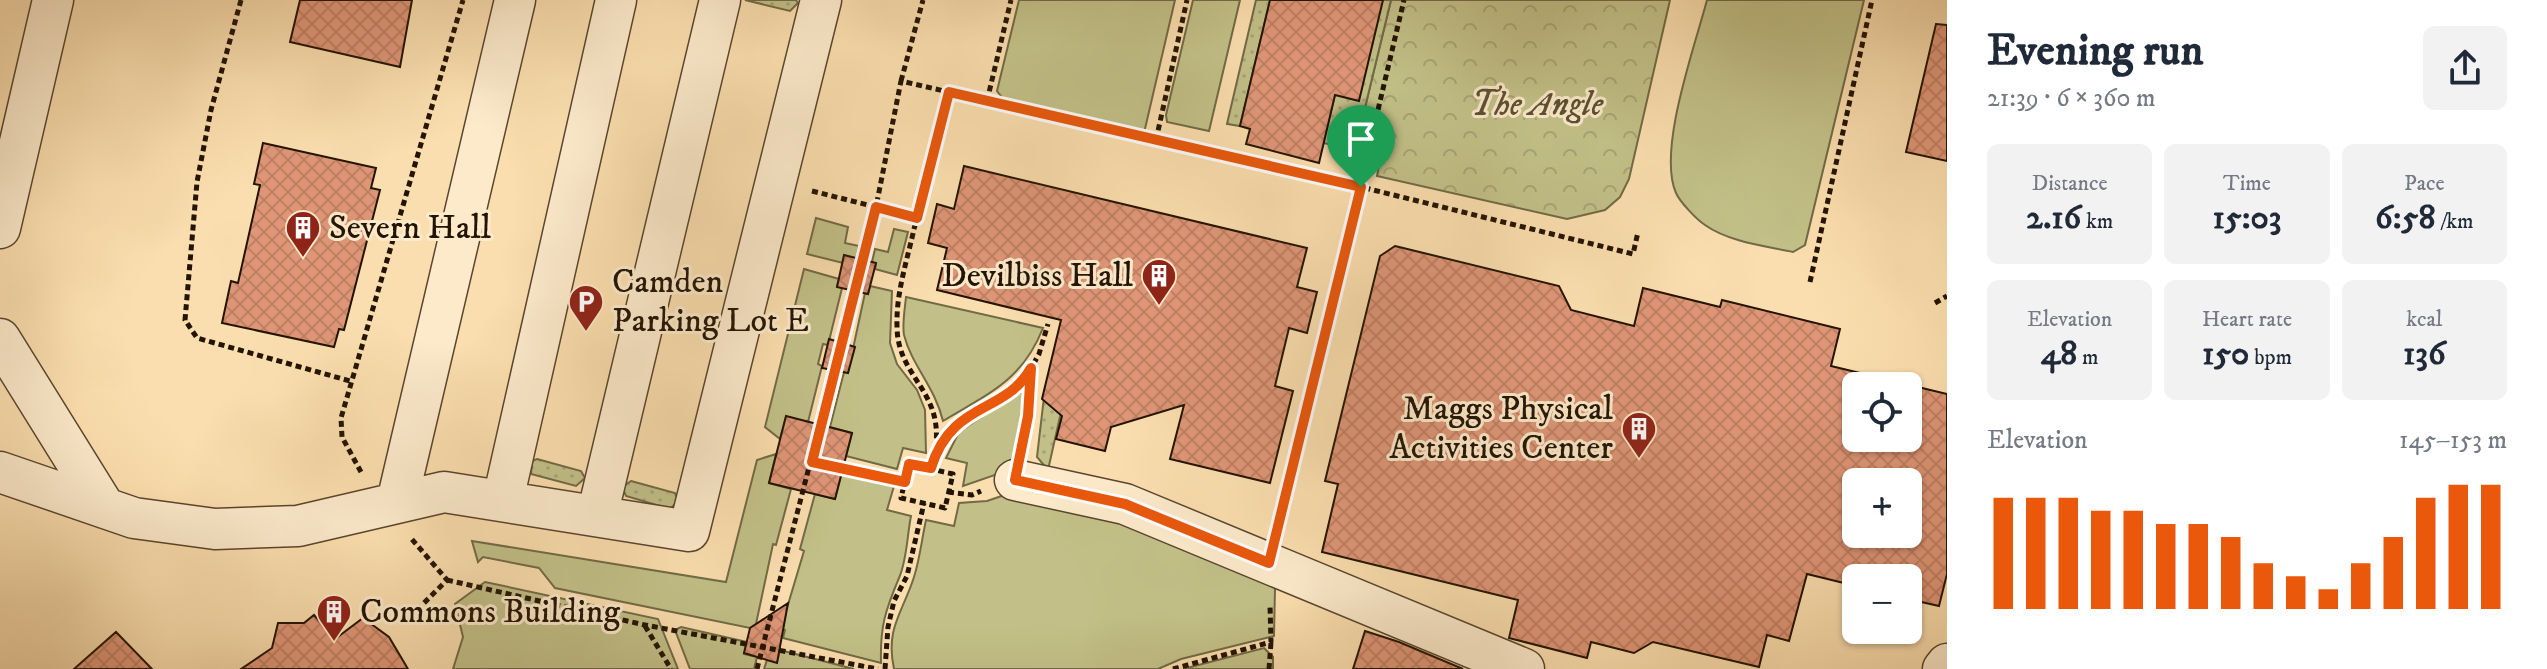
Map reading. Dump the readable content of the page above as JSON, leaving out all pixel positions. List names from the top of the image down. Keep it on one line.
{"parks":["The Angle"],"places":{"building":["Severn Hall","Devilbiss Hall","Maggs Physical Activities Center","Commons Building"],"parking":["Camden Parking Lot E"]},"page":{"heading":["Evening run","21:39 · 6 × 360 m"],"stats":[["Distance","2.16 km"],["Time","15:03"],["Pace","6:58 /km"],["Elevation","48 m"],["Heart rate","150 bpm"],["kcal","136"]],"map_buttons":["+","−"],"chart":["Elevation","145–153 m"]}}
